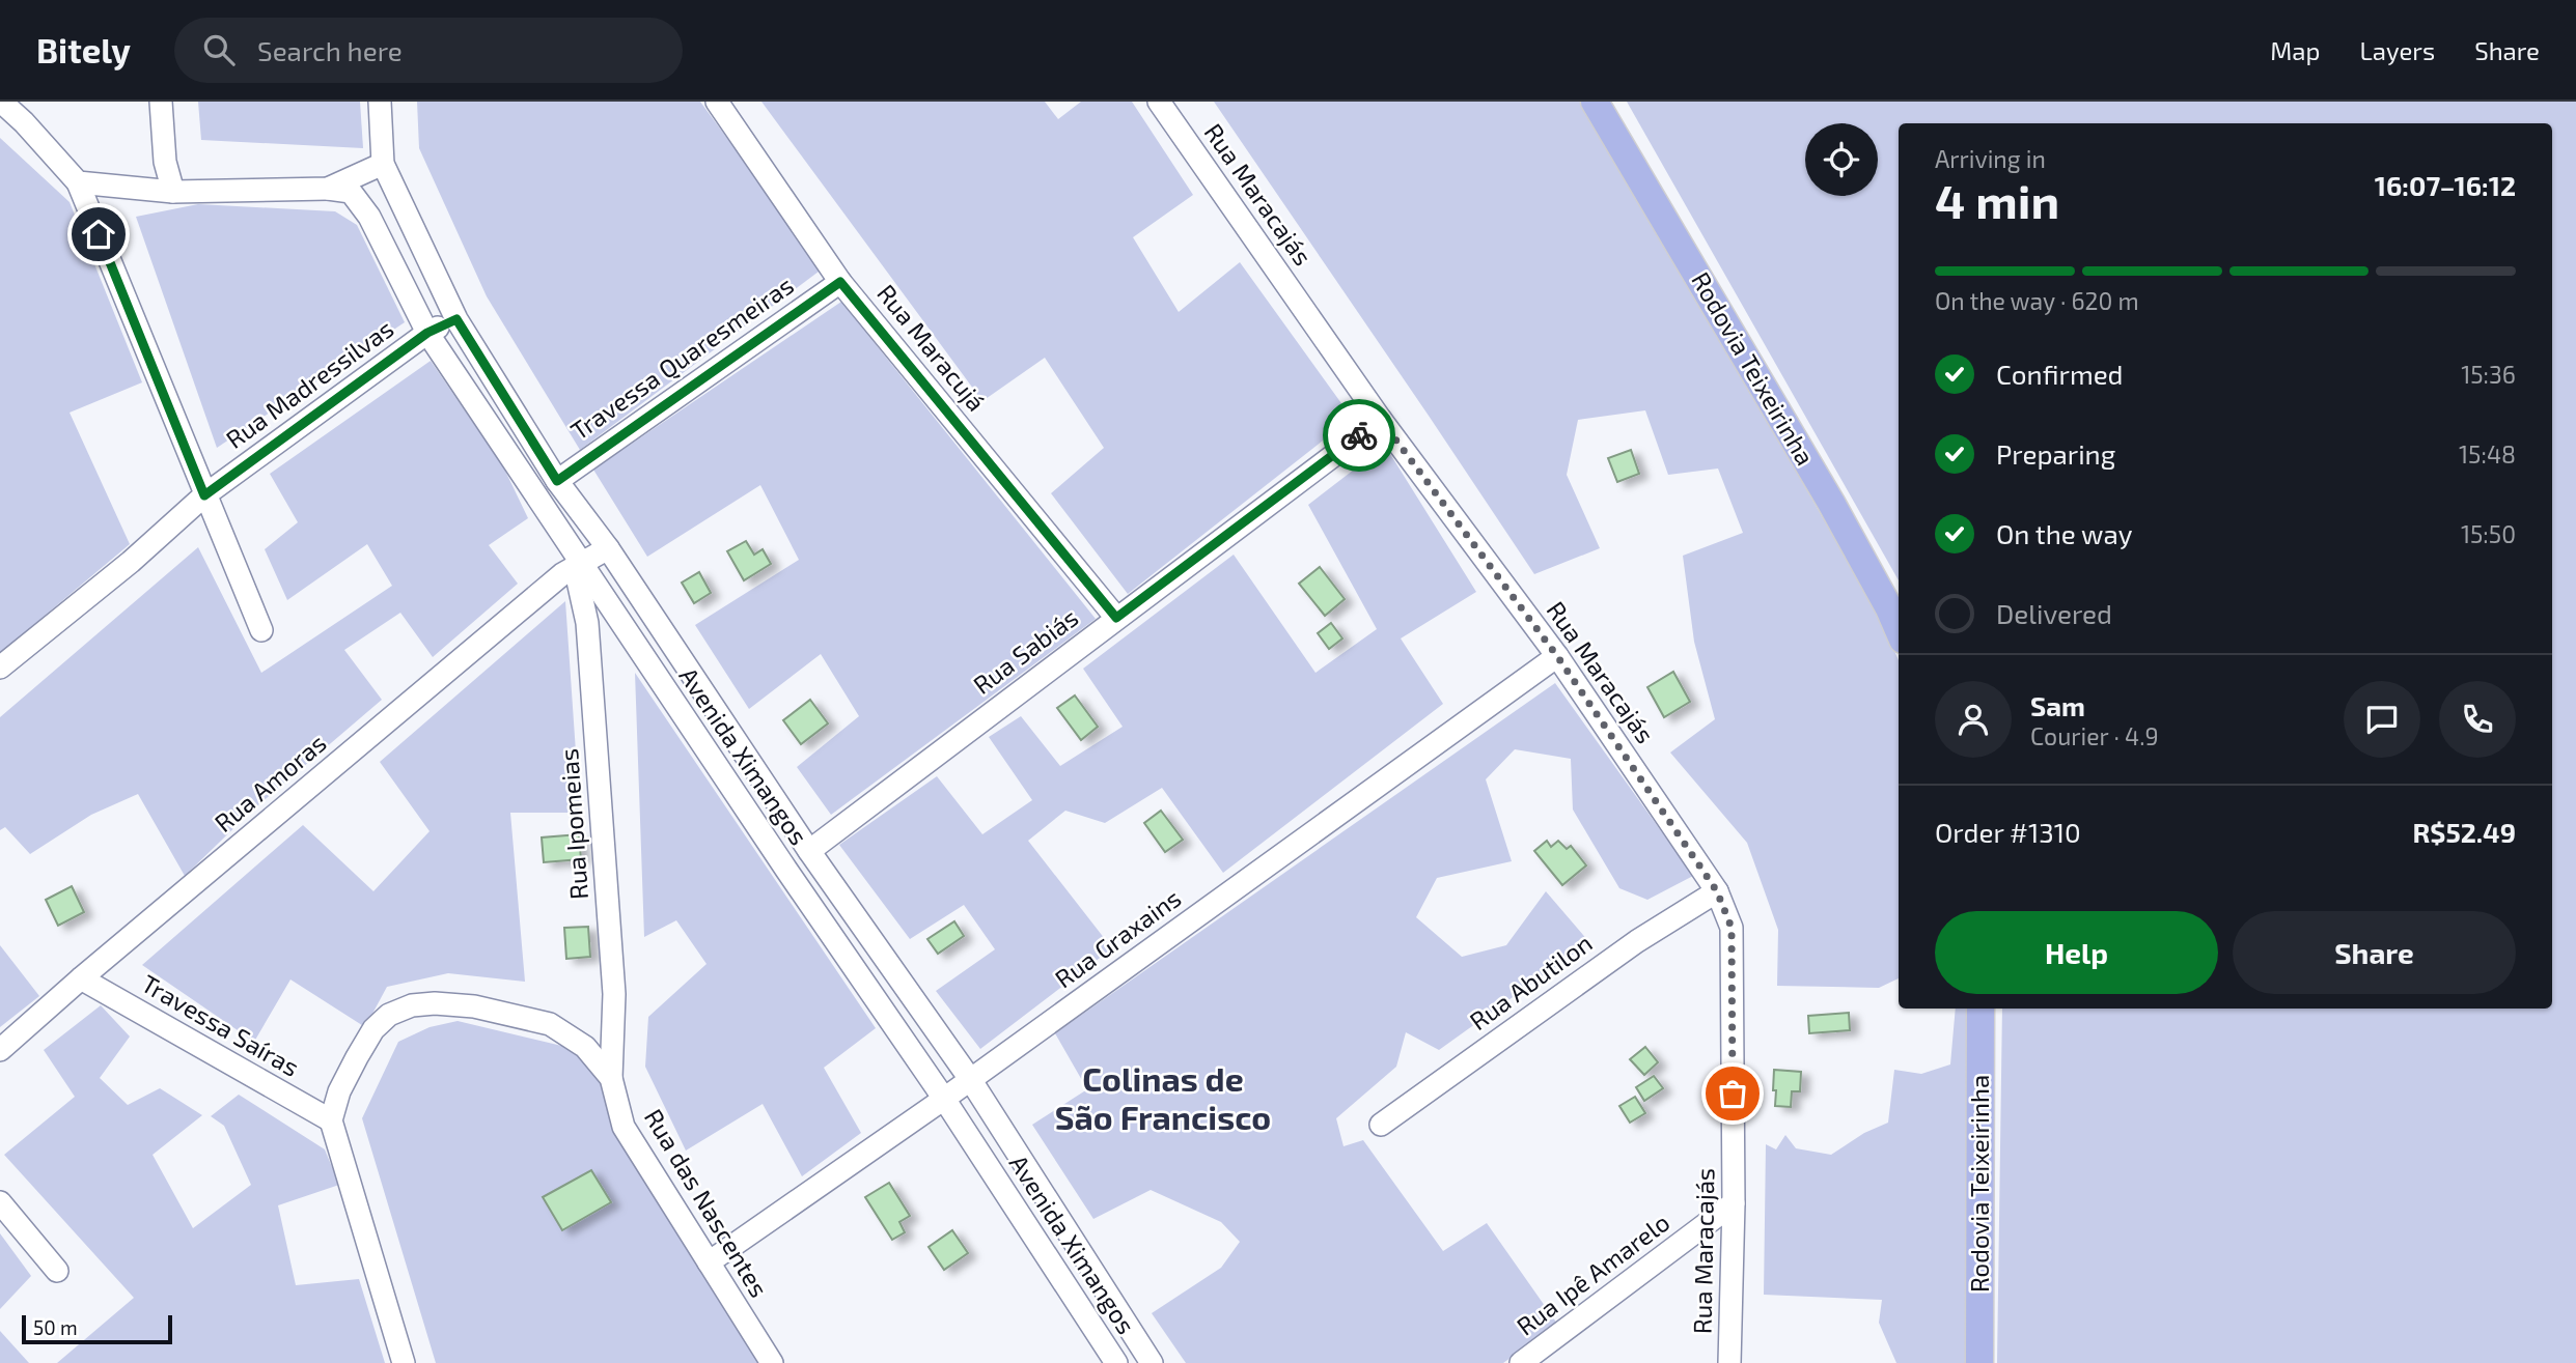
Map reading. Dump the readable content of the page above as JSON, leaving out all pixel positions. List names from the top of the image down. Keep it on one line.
{"streets":{"main road":["Rodovia Teixeirinha"],"street":["Rua Maracajás","Rua Maracujá","Travessa Quaresmeiras","Rua Madressilvas","Rua Sabiás","Avenida Ximangos","Rua Amoras","Rua Ipomeias","Rua Graxains","Rua Abutilon","Travessa Saíras","Rua das Nascentes","Rua Ipê Amarelo"]},"crossings":[["Rua Maracajás","Rua Sabiás"],["Rua Maracajás","Rua Graxains"],["Rua Maracajás","Rua Abutilon"],["Rua Maracajás","Rua Ipê Amarelo"],["Rua Maracujá","Travessa Quaresmeiras"],["Rua Maracujá","Rua Sabiás"],["Travessa Quaresmeiras","Avenida Ximangos"],["Rua Madressilvas","Avenida Ximangos"],["Rua Sabiás","Avenida Ximangos"],["Avenida Ximangos","Rua Amoras"],["Avenida Ximangos","Rua Ipomeias"],["Avenida Ximangos","Rua Graxains"],["Rua Amoras","Rua Ipomeias"],["Rua Amoras","Travessa Saíras"],["Rua Ipomeias","Rua das Nascentes"],["Rua Graxains","Rua das Nascentes"],["Travessa Saíras","Rua das Nascentes"]],"districts":["Colinas de São Francisco"],"scale_bar":"50 m","page":{"header":"Bitely","search":"Search here","nav":["Map","Layers","Share"],"heading":["4 min","Arriving in","16:07–16:12"],"panel":["Sam","Courier · 4.9","Order #1310","R$52.49"],"bar":"On the way · 620 m","list":[["Confirmed","15:36"],["Preparing","15:48"],["On the way","15:50"],"Delivered"],"buttons":["Help","Share"],"scale":"50 m"}}
